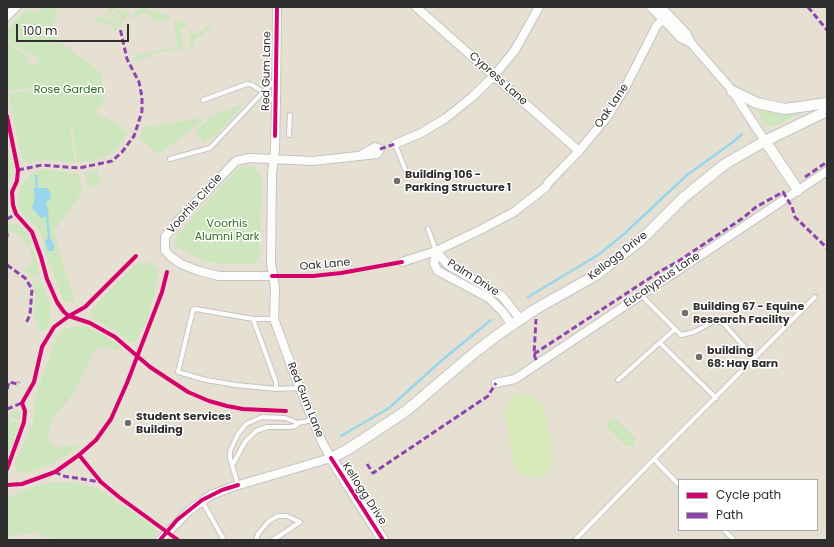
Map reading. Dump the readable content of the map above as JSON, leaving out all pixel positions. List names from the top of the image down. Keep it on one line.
{"streets":{"street":["Red Gum Lane","Cypress Lane","Oak Lane","Voorhis Circle","Kellogg Drive","Palm Drive","Eucalyptus Lane"]},"crossings":[["Red Gum Lane","Voorhis Circle"],["Red Gum Lane","Kellogg Drive"],["Cypress Lane","Oak Lane"],["Oak Lane","Palm Drive"],["Kellogg Drive","Palm Drive"]],"parks":["Rose Garden","Voorhis Alumni Park"],"places":["Building 106 - Parking Structure 1","Building 67 - Equine Research Facility","building 68: Hay Barn","Student Services Building"],"legend":["Cycle path","Path"],"scale_bar":"100 m"}
